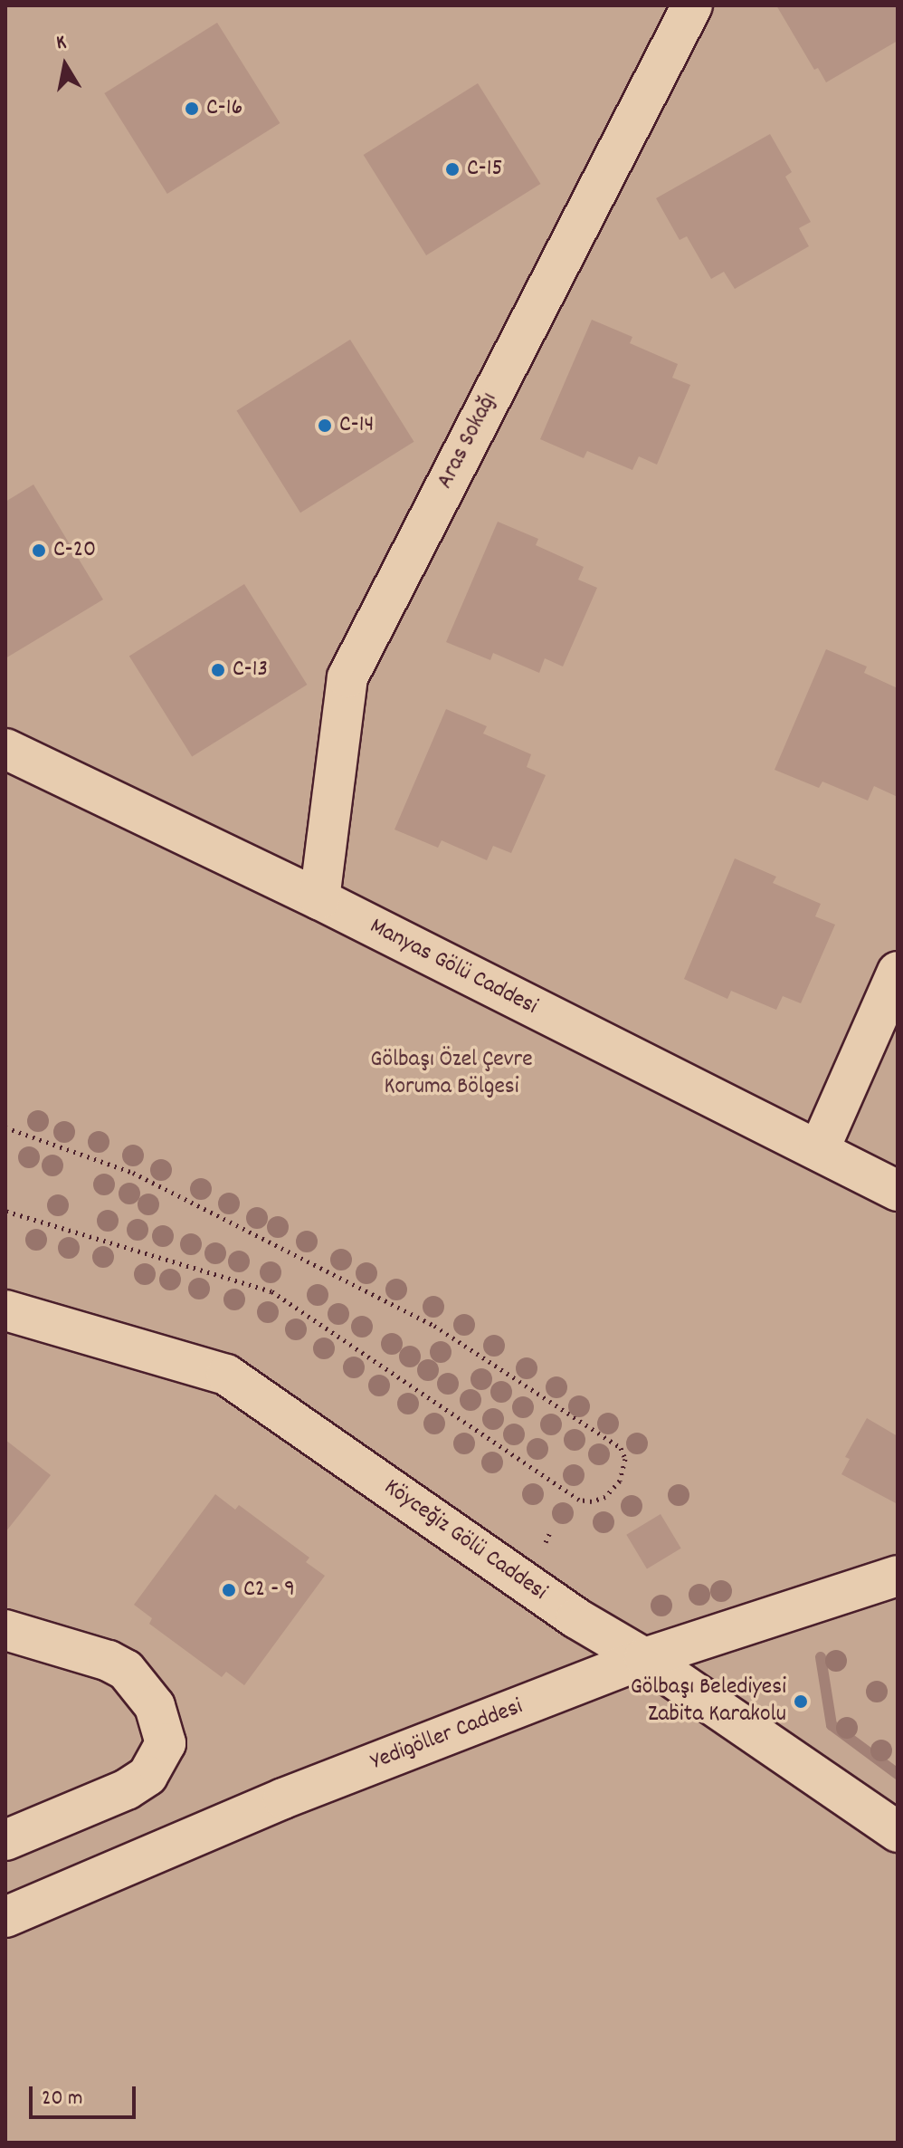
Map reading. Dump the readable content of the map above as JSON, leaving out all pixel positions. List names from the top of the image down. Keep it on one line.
{"streets":{"street":["Aras Sokağı","Manyas Gölü Caddesi","Köyceğiz Gölü Caddesi","Yedigöller Caddesi"]},"crossings":[["Aras Sokağı","Manyas Gölü Caddesi"],["Köyceğiz Gölü Caddesi","Yedigöller Caddesi"]],"parks":["Gölbaşı Özel Çevre Koruma Bölgesi"],"places":["C-16","C-15","C-14","C-20","C-13","C2 - 9","Gölbaşı Belediyesi Zabita Karakolu"],"scale_bar":"20 m","north":"top"}
